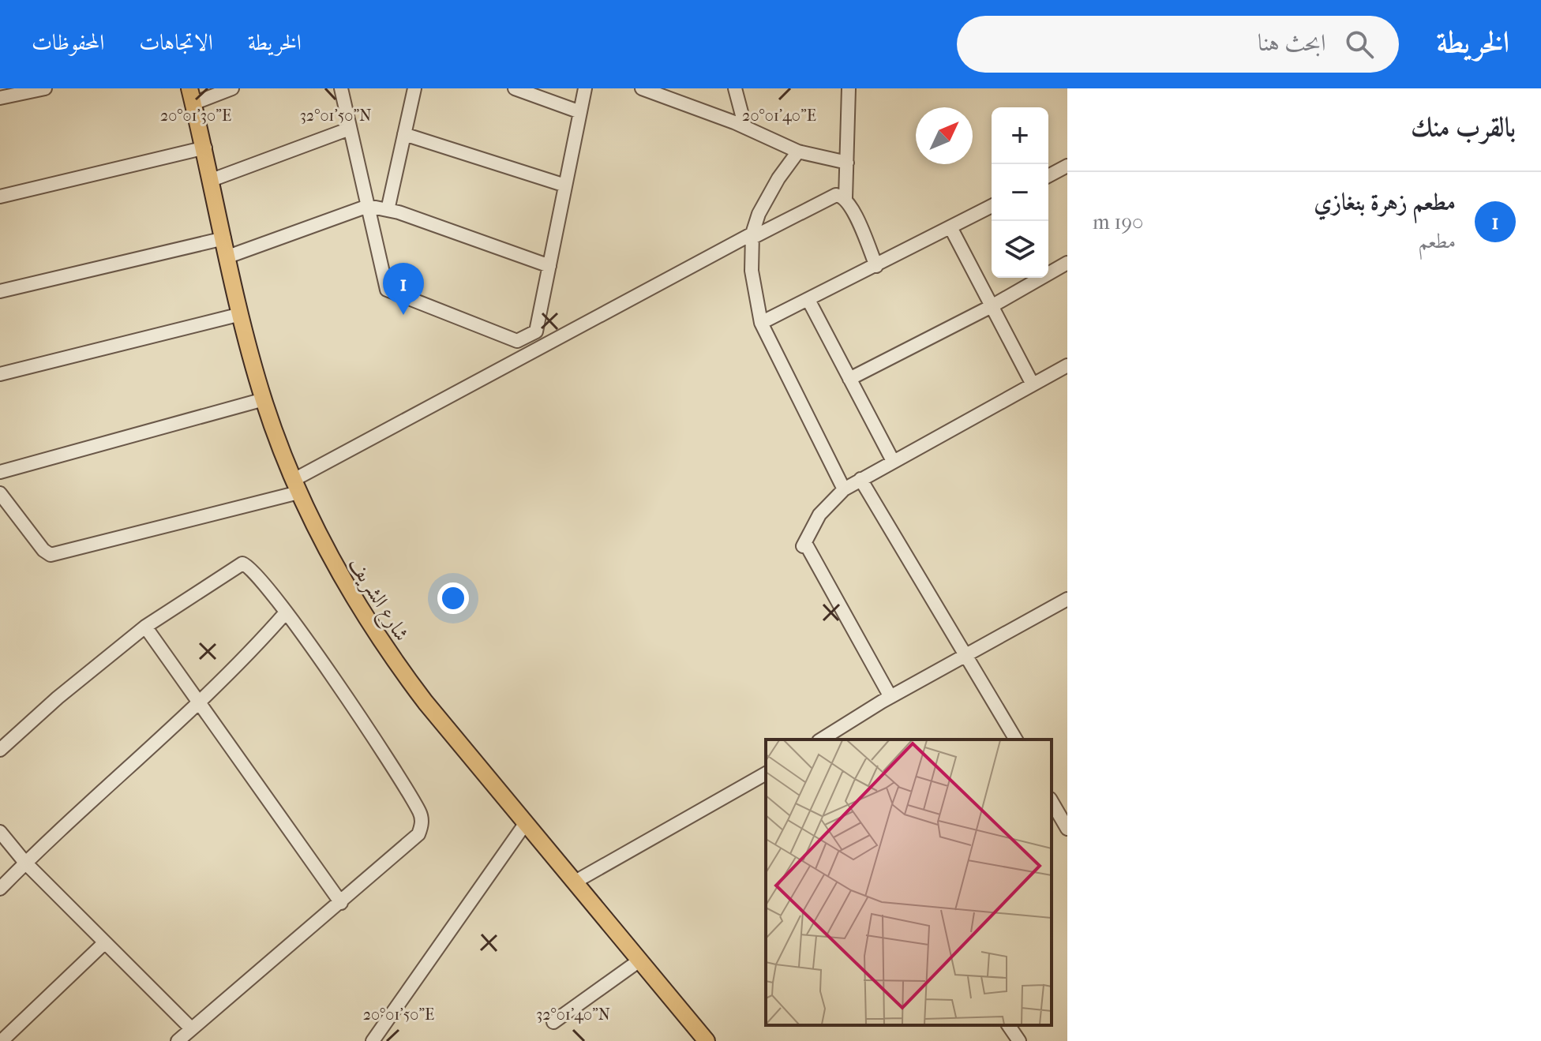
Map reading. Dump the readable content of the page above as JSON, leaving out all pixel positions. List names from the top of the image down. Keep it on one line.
{"streets":{"main road":["شارع الشريف"]},"north":"top right","page":{"header":"الخريطة","search":"ابحث هنا","nav":["الخريطة","الاتجاهات","المحفوظات"],"heading":"بالقرب منك","map_buttons":["+","−"],"list":[{"mark":"1","name":"مطعم زهرة بنغازي","note":"مطعم","value":"190 m"}],"pins":"1"},"coordinates":["20°01'30\"E","20°01'40\"E","32°01'50\"N","32°01'40\"N","20°01'50\"E"]}
